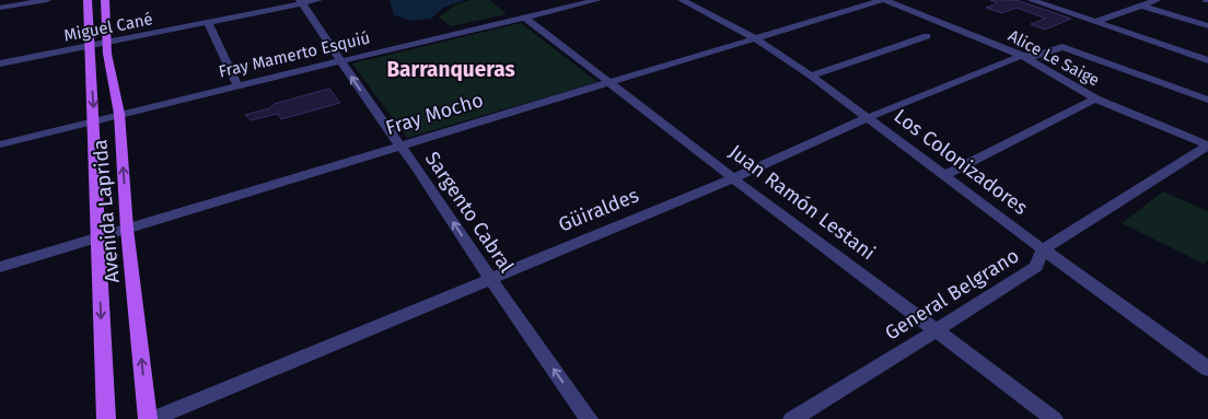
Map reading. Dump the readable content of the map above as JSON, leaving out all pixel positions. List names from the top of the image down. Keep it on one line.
{"streets":{"main road":["Avenida Laprida"],"street":["Miguel Cané","Fray Mamerto Esquiú","Alice Le Saige","Fray Mocho","Los Colonizadores","Juan Ramón Lestani","Güiraldes","Sargento Cabral","General Belgrano"]},"crossings":[["Miguel Cané","Avenida Laprida"],["Miguel Cané","Sargento Cabral"],["Fray Mamerto Esquiú","Juan Ramón Lestani"],["Fray Mamerto Esquiú","Avenida Laprida"],["Fray Mamerto Esquiú","Sargento Cabral"],["Alice Le Saige","Fray Mocho"],["Alice Le Saige","Güiraldes"],["Alice Le Saige","General Belgrano"],["Fray Mocho","Los Colonizadores"],["Fray Mocho","Juan Ramón Lestani"],["Fray Mocho","Avenida Laprida"],["Fray Mocho","Sargento Cabral"],["Los Colonizadores","Güiraldes"],["Los Colonizadores","General Belgrano"],["Juan Ramón Lestani","Güiraldes"],["Juan Ramón Lestani","General Belgrano"],["Güiraldes","Sargento Cabral"]],"one_way":["Sargento Cabral"],"districts":["Barranqueras"]}
